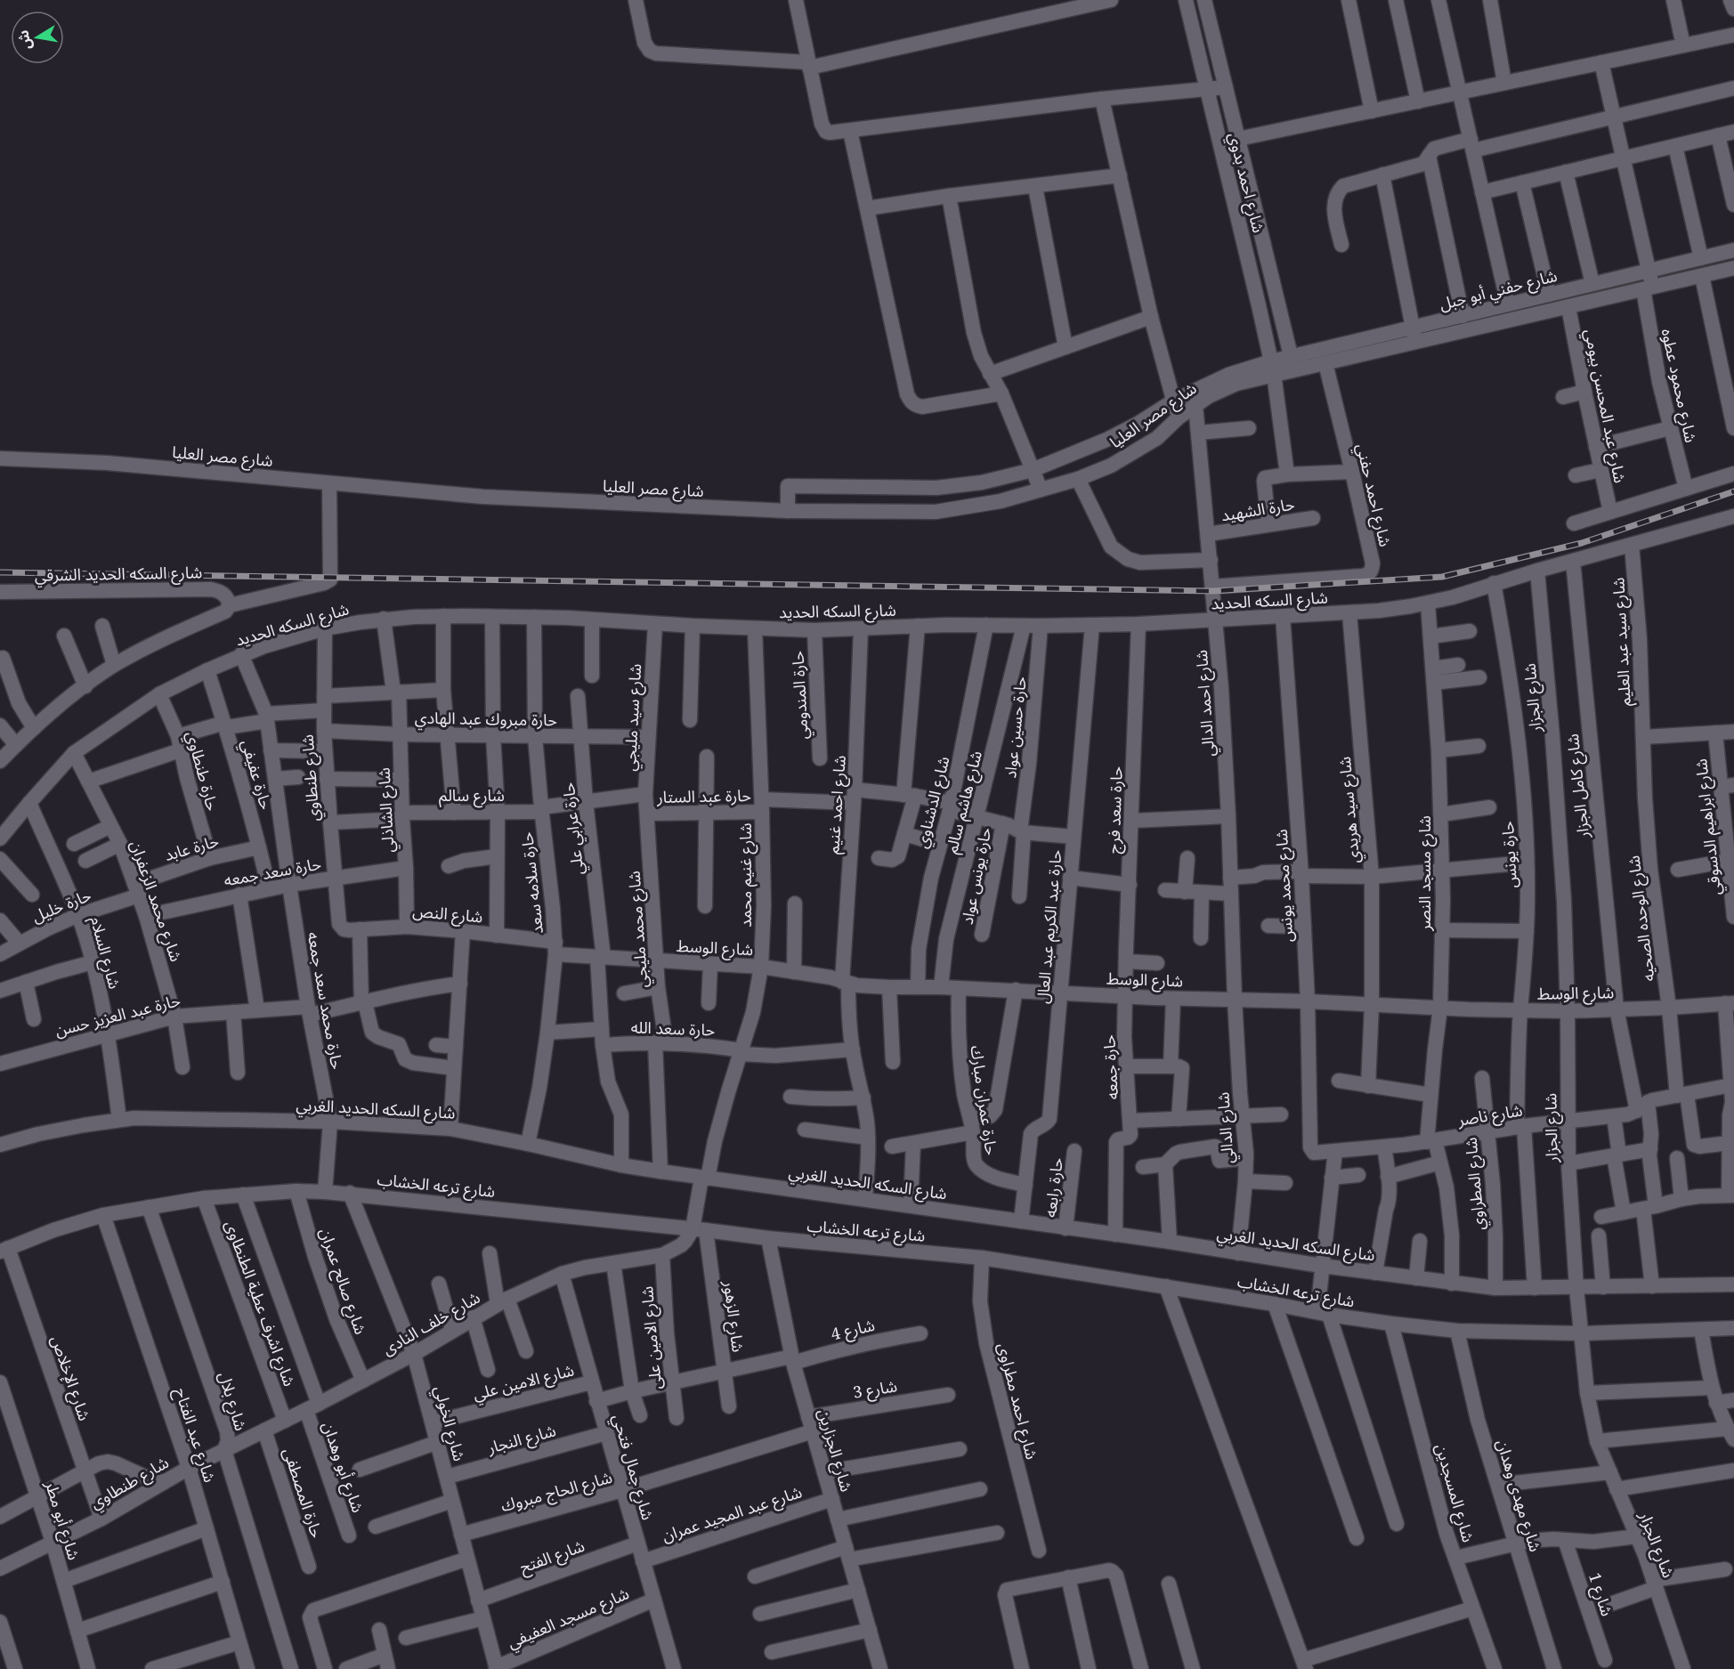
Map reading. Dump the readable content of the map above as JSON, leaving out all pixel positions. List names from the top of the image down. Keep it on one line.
{"streets":{"street":["شارع احمد بدوي","شارع حفني أبو جبل","شارع محمود عطوه","شارع عبد المحسن بيومي","شارع مصر العليا","شارع احمد حفني","حارة الشهيد","شارع السكه الحديد الشرقي","شارع السكه الحديد","شارع سيد عبد العليم","حارة المندومي","شارع الجزار","شارع احمد الدالي","شارع سيد مليجي","حارة مبروك عبد الهادي","حارة حسين عواد","حارة طنطاوي","حارة عفيفي","شارع طنطاوي","شارع كامل الجزار","شارع سالم","حارة عبد الستار","شارع الدشناوي","شارع هاشم سالم","شارع احمد غنيم","شارع الشاذلي","حارة سعد فرج","شارع سيد هريدي","شارع ابراهيم الدسوقي","حارة عرابي علي","حارة عابد","حارة يونس","حارة سعد جمعه","شارع مسجد النصر","شارع غنيم محمد","حارة يونس عواد","حارة سلامه سعد","شارع محمد يونس","شارع محمد الزعفران","حارة خليل","شارع النص","شارع الوحده الصحيه","حارة عبد الكريم عبد العال","شارع محمد مليجي","شارع الوسط","شارع السلام","حارة محمد سعد جمعه","حارة عبد العزيز حسن","حارة سعد الله","حارة جمعه","حارة عمران مبارك","شارع السكه الحديد الغربي","شارع ناصر","شارع الدالي","شارع المطراوي","شارع ترعه الخشاب","حارة رابعه","شارع صالح عمران","شارع اشرف عطية الطنطاوى","شارع الزهور","شارع خلف النادى","شارع 4","شارع الامين على","شارع الإخلاص","شارع الامين علي","شارع 3","شارع بلال","شارع احمد مطراوى","شارع الخولي","شارع عبد الفتاح","شارع النجار","شارع الجزارين","شارع أبو وهدان","شارع جمال فتحي","شارع الحاج مبروك","حارة المصطفى","شارع المسجدين","شارع مهدى وهدان","شارع عبد المجيد عمران","شارع أبو مطر","شارع الفتح","شارع 1","شارع مسجد العفيفي"]},"crossings":[["شارع احمد بدوي","شارع حفني أبو جبل"],["شارع احمد بدوي","شارع مصر العليا"],["شارع حفني أبو جبل","شارع محمود عطوه"],["شارع حفني أبو جبل","شارع عبد المحسن بيومي"],["شارع حفني أبو جبل","شارع مصر العليا"],["شارع حفني أبو جبل","شارع احمد حفني"],["شارع مصر العليا","شارع السكه الحديد"],["شارع مصر العليا","شارع احمد الدالي"],["شارع احمد حفني","شارع احمد الدالي"],["حارة الشهيد","شارع احمد الدالي"],["شارع السكه الحديد الشرقي","شارع السكه الحديد"],["شارع السكه الحديد","شارع سيد عبد العليم"],["شارع السكه الحديد","حارة المندومي"],["شارع السكه الحديد","شارع الجزار"],["شارع السكه الحديد","شارع احمد الدالي"],["شارع السكه الحديد","شارع سيد مليجي"],["شارع السكه الحديد","حارة حسين عواد"],["شارع السكه الحديد","حارة طنطاوي"],["شارع السكه الحديد","حارة عفيفي"],["شارع السكه الحديد","شارع طنطاوي"],["شارع السكه الحديد","شارع كامل الجزار"],["شارع السكه الحديد","شارع الدشناوي"],["شارع السكه الحديد","شارع هاشم سالم"],["شارع السكه الحديد","شارع احمد غنيم"],["شارع السكه الحديد","شارع الشاذلي"],["شارع السكه الحديد","حارة سعد فرج"],["شارع السكه الحديد","شارع سيد هريدي"],["شارع السكه الحديد","حارة يونس"],["شارع السكه الحديد","شارع مسجد النصر"],["شارع السكه الحديد","شارع غنيم محمد"],["شارع السكه الحديد","حارة سلامه سعد"],["شارع السكه الحديد","شارع محمد يونس"],["شارع السكه الحديد","شارع محمد الزعفران"],["شارع السكه الحديد","حارة عبد الكريم عبد العال"],["شارع السكه الحديد","شارع السلام"],["شارع السكه الحديد","حارة محمد سعد جمعه"],["شارع سيد عبد العليم","شارع الوحده الصحيه"],["شارع الجزار","شارع الوسط"],["شارع الجزار","شارع السكه الحديد الغربي"],["شارع الجزار","شارع ناصر"],["شارع الجزار","شارع ترعه الخشاب"],["شارع احمد الدالي","شارع الوسط"],["شارع احمد الدالي","شارع الدالي"],["شارع سيد مليجي","حارة مبروك عبد الهادي"],["شارع سيد مليجي","شارع سالم"],["شارع سيد مليجي","حارة عبد الستار"],["شارع سيد مليجي","شارع محمد مليجي"],["حارة مبروك عبد الهادي","شارع طنطاوي"],["حارة مبروك عبد الهادي","شارع الشاذلي"],["حارة مبروك عبد الهادي","حارة عرابي علي"],["حارة مبروك عبد الهادي","حارة سلامه سعد"],["حارة حسين عواد","حارة عبد الستار"],["حارة طنطاوي","حارة عابد"],["حارة عفيفي","حارة عابد"],["حارة عفيفي","حارة سعد جمعه"],["شارع طنطاوي","شارع سالم"],["شارع طنطاوي","حارة سعد جمعه"],["شارع طنطاوي","شارع النص"],["شارع طنطاوي","شارع خلف النادى"],["شارع طنطاوي","شارع الإخلاص"],["شارع طنطاوي","شارع عبد الفتاح"],["شارع طنطاوي","شارع أبو مطر"],["شارع كامل الجزار","شارع الوسط"],["شارع كامل الجزار","شارع السكه الحديد الغربي"],["شارع كامل الجزار","شارع ناصر"],["شارع سالم","شارع الشاذلي"],["شارع سالم","حارة عرابي علي"],["شارع سالم","حارة سلامه سعد"],["حارة عبد الستار","شارع الدشناوي"],["حارة عبد الستار","شارع هاشم سالم"],["حارة عبد الستار","شارع احمد غنيم"],["حارة عبد الستار","شارع غنيم محمد"],["حارة عبد الستار","حارة يونس عواد"],["حارة عبد الستار","حارة عبد الكريم عبد العال"],["حارة عبد الستار","شارع محمد مليجي"],["شارع الدشناوي","شارع الوسط"],["شارع هاشم سالم","شارع الوسط"],["شارع احمد غنيم","شارع الوسط"],["شارع احمد غنيم","حارة سعد الله"],["شارع احمد غنيم","شارع السكه الحديد الغربي"],["شارع الشاذلي","حارة سعد جمعه"],["شارع الشاذلي","شارع النص"],["حارة سعد فرج","شارع الوسط"],["حارة سعد فرج","حارة جمعه"],["شارع سيد هريدي","شارع الوسط"],["حارة عرابي علي","شارع الوسط"],["حارة عرابي علي","حارة سعد الله"],["حارة عرابي علي","شارع السكه الحديد الغربي"],["حارة عابد","شارع محمد الزعفران"],["حارة عابد","حارة خليل"],["حارة يونس","شارع الوسط"],["حارة يونس","شارع السكه الحديد الغربي"],["حارة يونس","شارع ناصر"],["حارة سعد جمعه","شارع محمد الزعفران"],["حارة سعد جمعه","حارة محمد سعد جمعه"],["شارع مسجد النصر","شارع الوسط"],["شارع مسجد النصر","شارع السكه الحديد الغربي"],["شارع مسجد النصر","شارع ناصر"],["شارع غنيم محمد","شارع الوسط"],["شارع غنيم محمد","حارة سعد الله"],["شارع غنيم محمد","شارع السكه الحديد الغربي"],["شارع غنيم محمد","شارع الزهور"],["حارة سلامه سعد","شارع النص"],["حارة سلامه سعد","شارع الوسط"],["حارة سلامه سعد","شارع السكه الحديد الغربي"],["شارع محمد يونس","شارع الوسط"],["شارع محمد يونس","شارع ناصر"],["شارع محمد الزعفران","حارة خليل"],["شارع محمد الزعفران","حارة عبد العزيز حسن"],["حارة خليل","شارع السلام"],["شارع النص","شارع الوسط"],["شارع الوحده الصحيه","شارع الوسط"],["شارع الوحده الصحيه","شارع ناصر"],["حارة عبد الكريم عبد العال","شارع الوسط"],["حارة عبد الكريم عبد العال","حارة عمران مبارك"],["حارة عبد الكريم عبد العال","شارع السكه الحديد الغربي"],["شارع محمد مليجي","شارع الوسط"],["شارع محمد مليجي","حارة سعد الله"],["شارع محمد مليجي","شارع السكه الحديد الغربي"],["شارع الوسط","حارة جمعه"],["شارع الوسط","حارة عمران مبارك"],["شارع الوسط","شارع الدالي"],["شارع السلام","حارة عبد العزيز حسن"],["شارع السلام","شارع السكه الحديد الغربي"],["حارة محمد سعد جمعه","حارة عبد العزيز حسن"],["حارة محمد سعد جمعه","شارع السكه الحديد الغربي"],["حارة محمد سعد جمعه","شارع ترعه الخشاب"],["حارة جمعه","شارع السكه الحديد الغربي"],["شارع السكه الحديد الغربي","شارع الدالي"],["شارع السكه الحديد الغربي","شارع المطراوي"],["شارع السكه الحديد الغربي","حارة رابعه"],["شارع السكه الحديد الغربي","شارع الزهور"],["شارع ناصر","شارع المطراوي"],["شارع ترعه الخشاب","شارع صالح عمران"],["شارع ترعه الخشاب","شارع اشرف عطية الطنطاوى"],["شارع ترعه الخشاب","شارع الزهور"],["شارع ترعه الخشاب","شارع خلف النادى"],["شارع ترعه الخشاب","شارع الإخلاص"],["شارع ترعه الخشاب","شارع بلال"],["شارع ترعه الخشاب","شارع احمد مطراوى"],["شارع ترعه الخشاب","شارع الخولي"],["شارع ترعه الخشاب","شارع عبد الفتاح"],["شارع ترعه الخشاب","شارع الجزارين"],["شارع ترعه الخشاب","شارع أبو وهدان"],["شارع ترعه الخشاب","شارع المسجدين"],["شارع ترعه الخشاب","شارع مهدى وهدان"],["شارع صالح عمران","شارع خلف النادى"],["شارع اشرف عطية الطنطاوى","شارع خلف النادى"],["شارع الزهور","شارع خلف النادى"],["شارع خلف النادى","شارع الامين على"],["شارع خلف النادى","شارع بلال"],["شارع خلف النادى","شارع الخولي"],["شارع خلف النادى","شارع عبد الفتاح"],["شارع خلف النادى","شارع أبو وهدان"],["شارع خلف النادى","شارع جمال فتحي"],["شارع خلف النادى","حارة المصطفى"],["شارع 4","شارع الجزارين"],["شارع الامين علي","شارع الخولي"],["شارع الامين علي","شارع جمال فتحي"],["شارع 3","شارع الجزارين"],["شارع 3","شارع الحاج مبروك"],["شارع الخولي","شارع النجار"],["شارع الخولي","شارع الحاج مبروك"],["شارع الخولي","شارع الفتح"],["شارع الخولي","شارع مسجد العفيفي"],["شارع النجار","شارع جمال فتحي"],["شارع الجزارين","شارع الحاج مبروك"],["شارع الجزارين","شارع عبد المجيد عمران"],["شارع جمال فتحي","شارع الحاج مبروك"],["شارع جمال فتحي","شارع عبد المجيد عمران"],["شارع جمال فتحي","شارع الفتح"],["شارع جمال فتحي","شارع مسجد العفيفي"]],"north":"left"}
